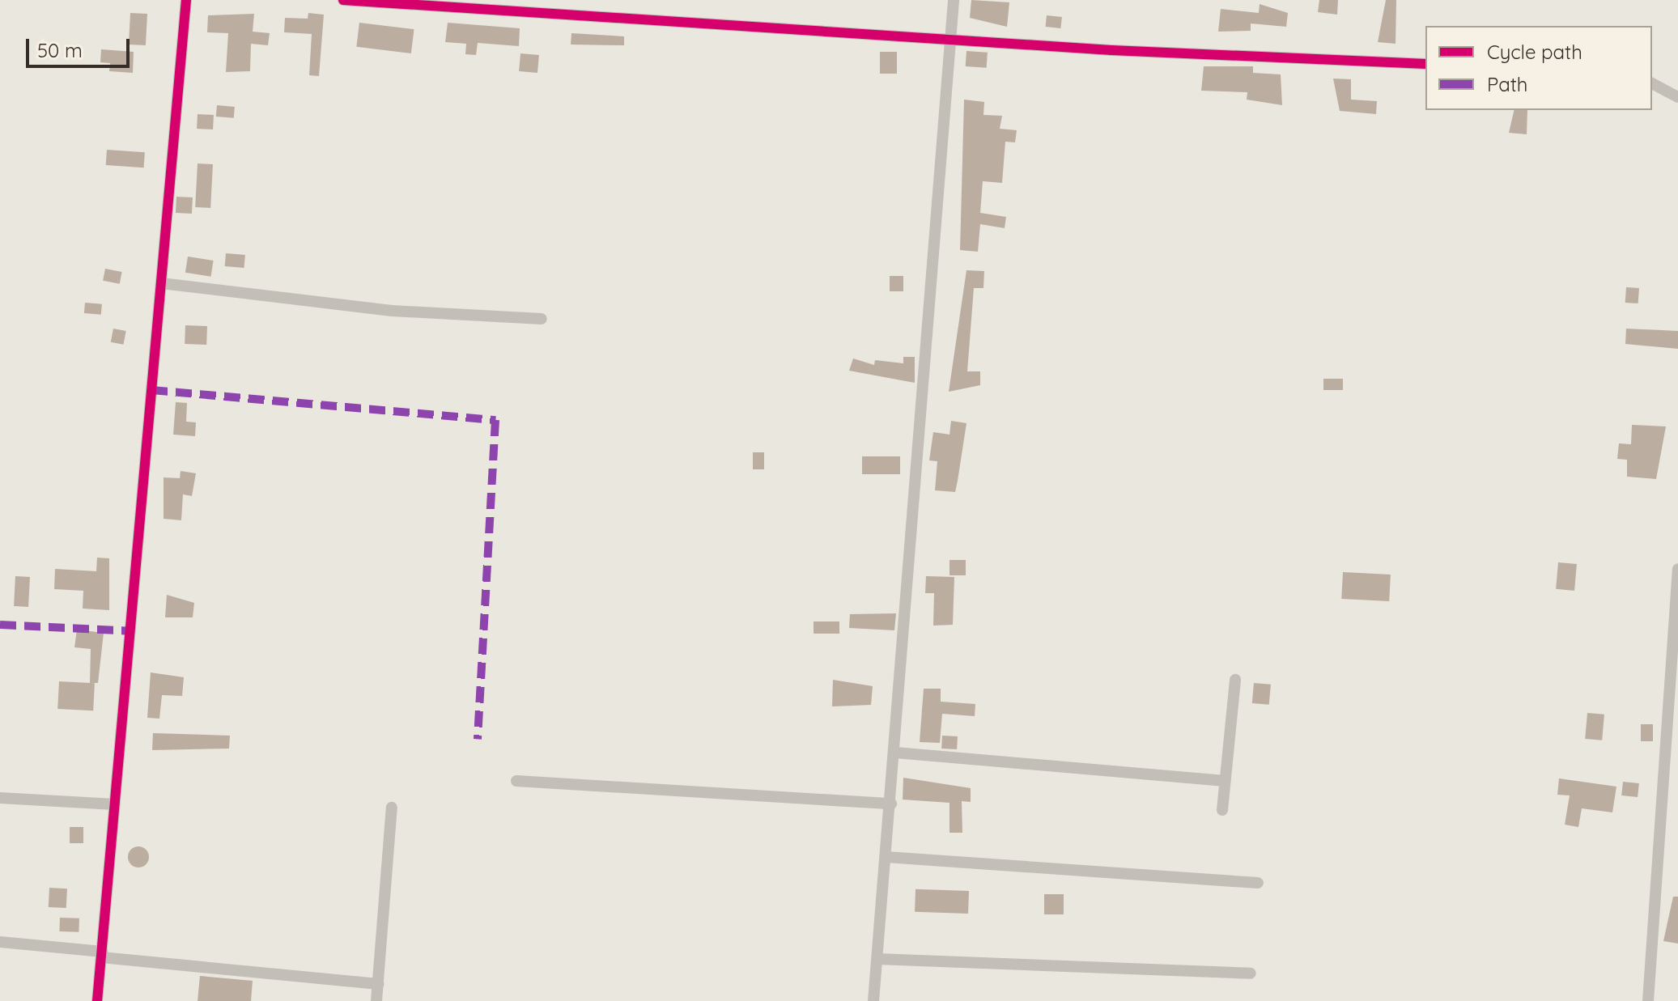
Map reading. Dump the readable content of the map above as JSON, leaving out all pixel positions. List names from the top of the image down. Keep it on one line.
{"legend":["Cycle path","Path"],"scale_bar":"50 m"}
